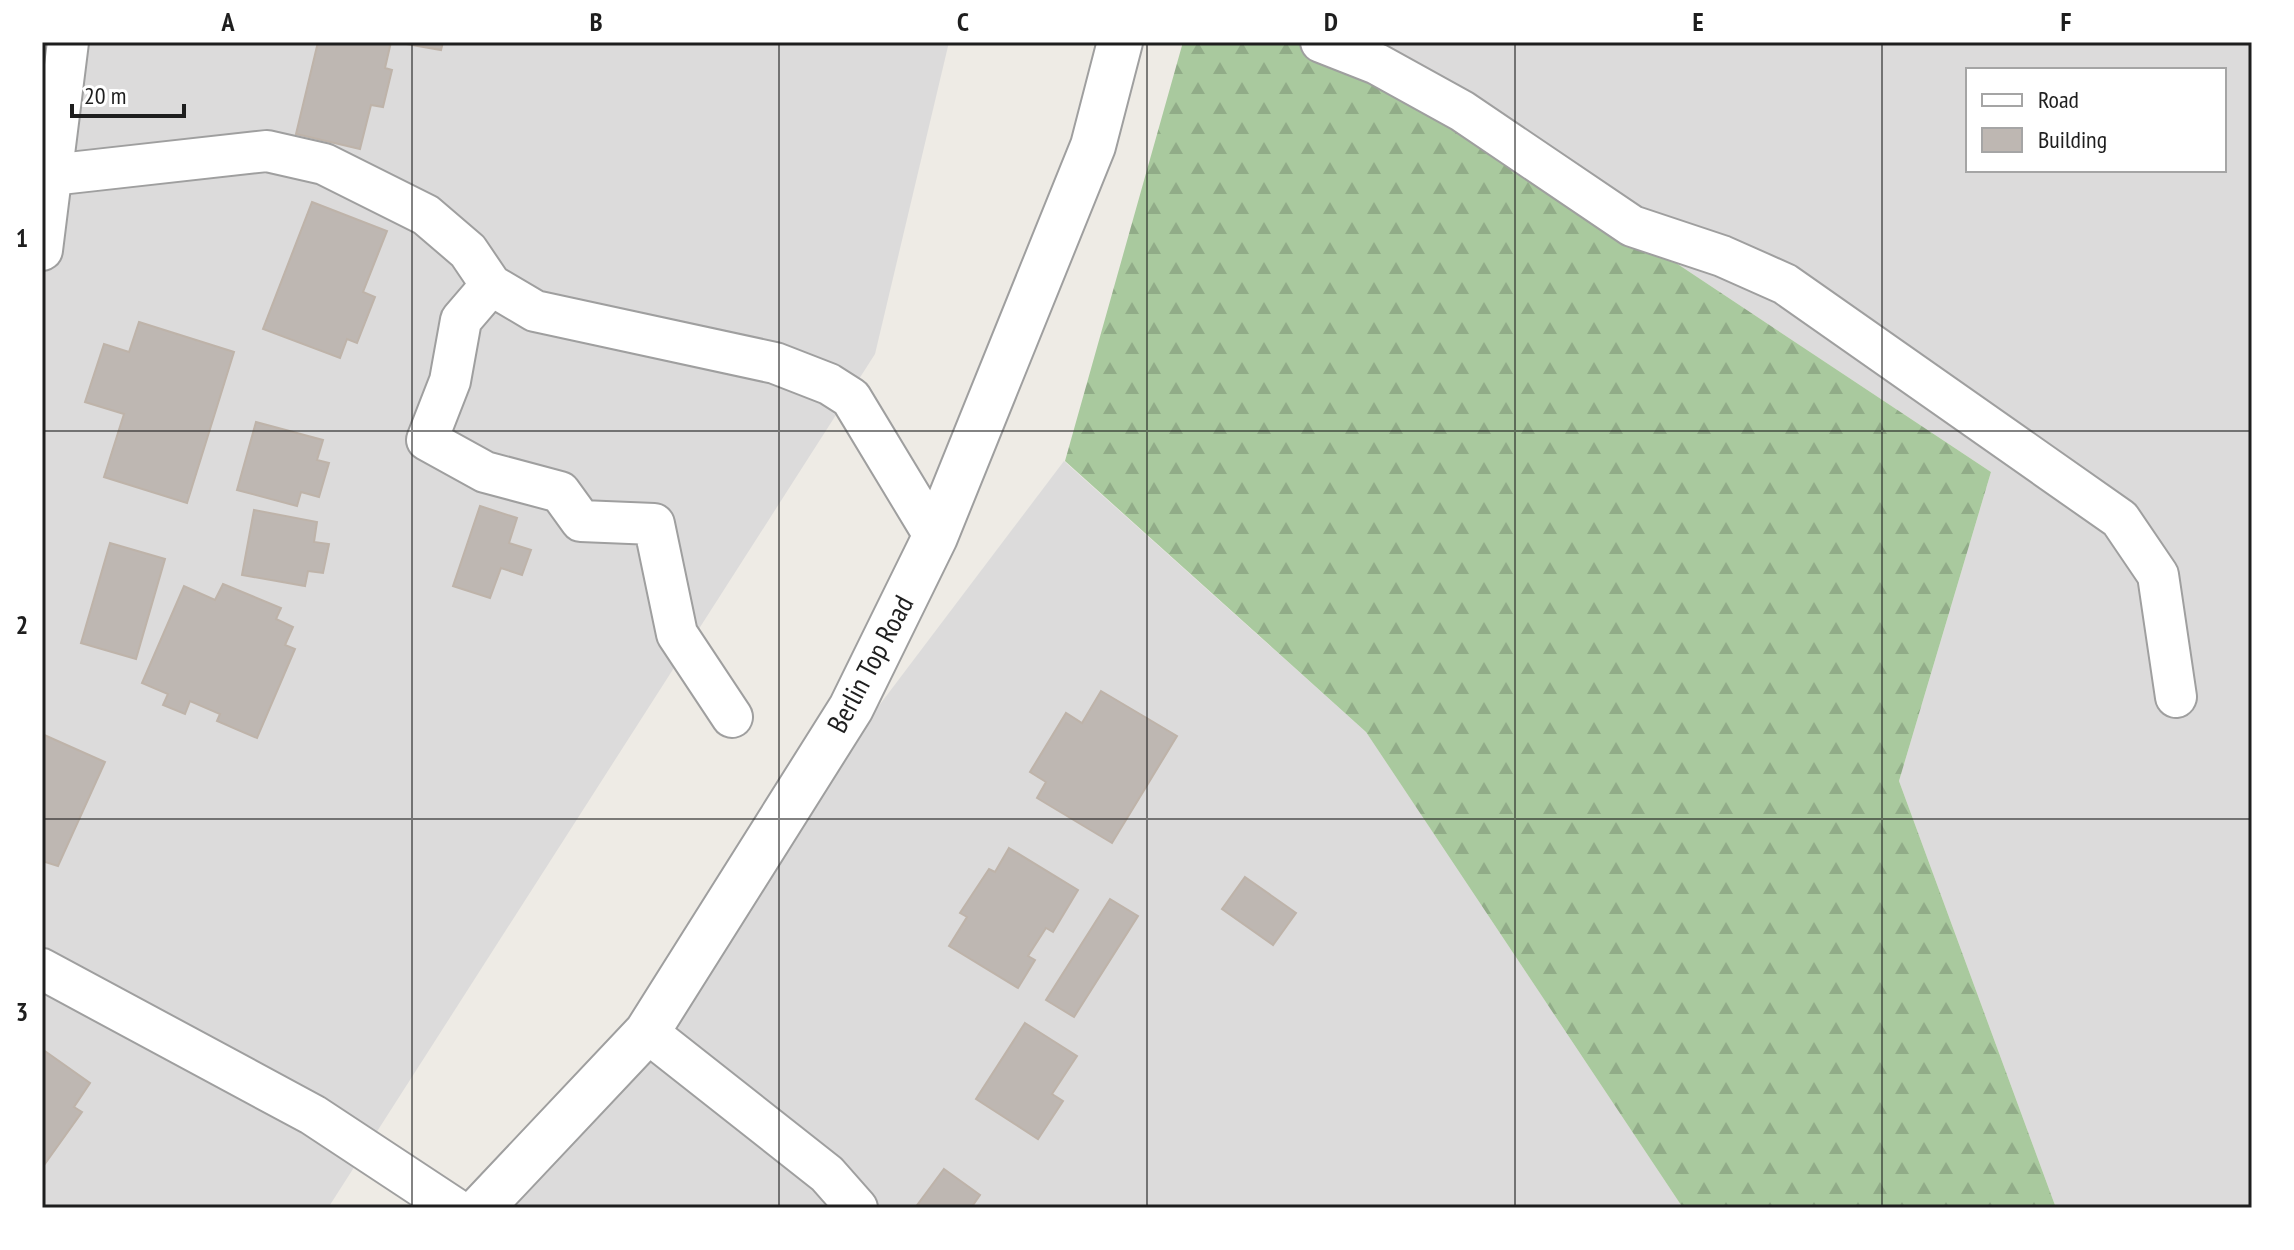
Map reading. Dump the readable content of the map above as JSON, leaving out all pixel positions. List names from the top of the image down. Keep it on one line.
{"streets":{"street":["Berlin Top Road"]},"legend":["Road","Building"],"scale_bar":"20 m","grid":{"columns":["A","B","C","D","E","F"],"rows":["1","2","3"]}}
